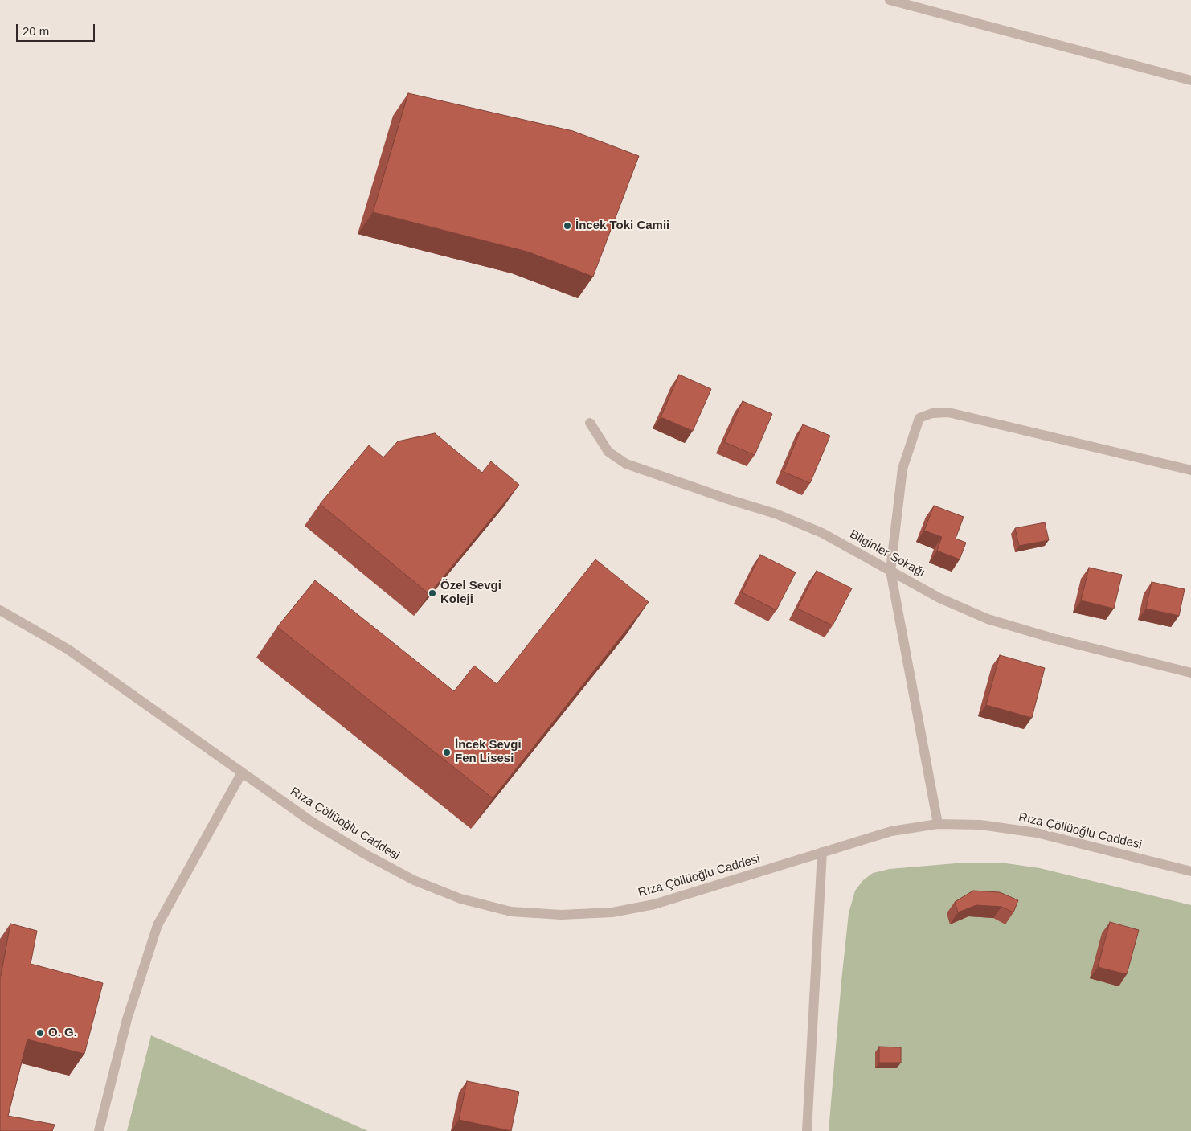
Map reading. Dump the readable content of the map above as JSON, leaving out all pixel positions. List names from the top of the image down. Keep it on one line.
{"streets":{"street":["Bilginler Sokağı","Rıza Çöllüoğlu Caddesi"]},"places":["İncek Toki Camii","Özel Sevgi Koleji","İncek Sevgi Fen Lisesi","O. G."],"scale_bar":"20 m"}
